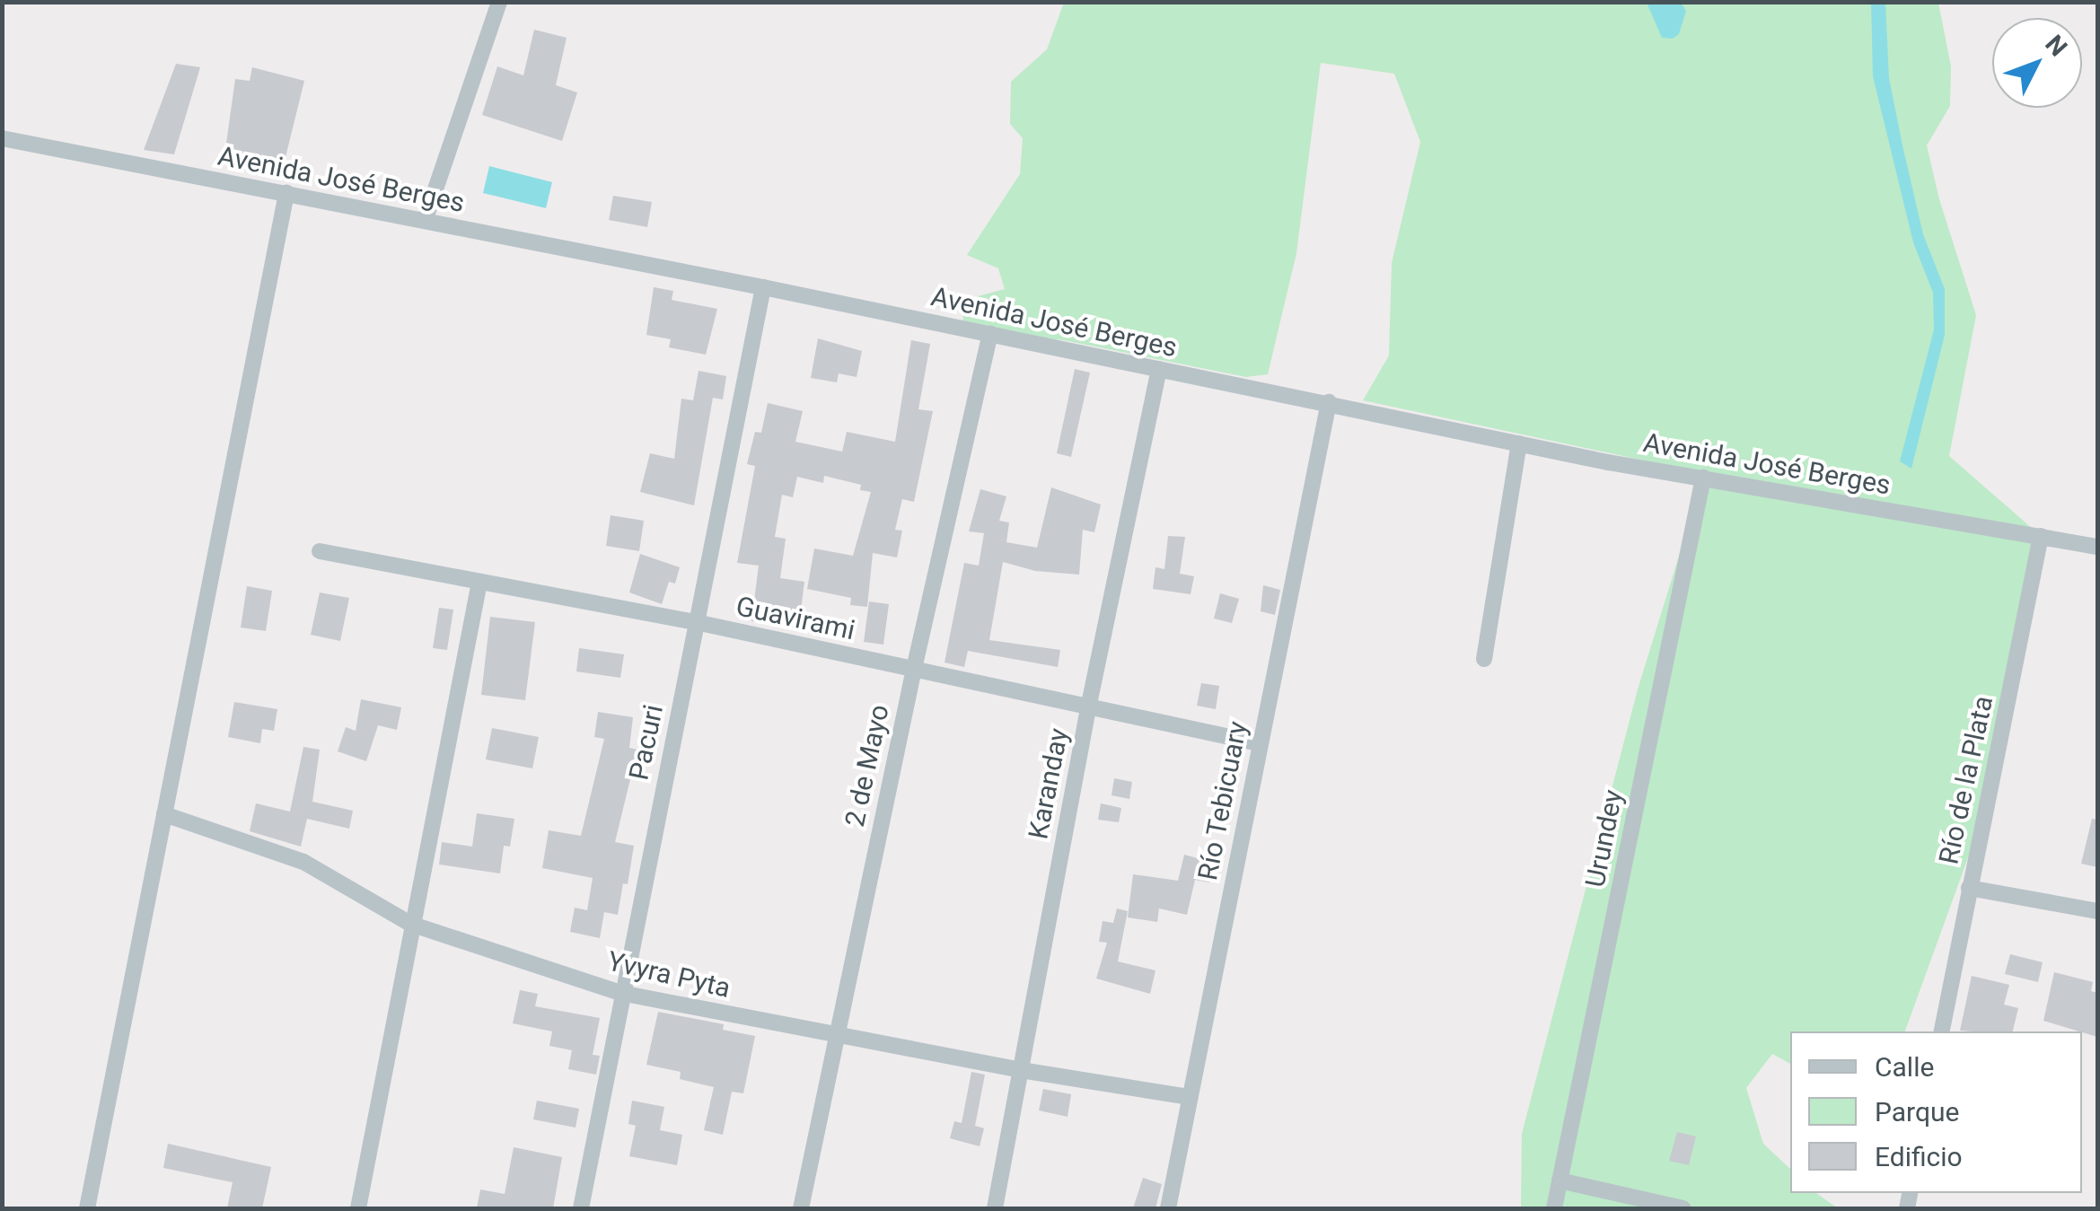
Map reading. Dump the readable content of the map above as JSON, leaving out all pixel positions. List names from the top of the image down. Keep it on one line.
{"streets":{"street":["Avenida José Berges","Guavirami","Pacuri","2 de Mayo","Río de la Plata","Karanday","Río Tebicuary","Urundey","Yvyra Pyta"]},"crossings":[["Avenida José Berges","Pacuri"],["Avenida José Berges","2 de Mayo"],["Avenida José Berges","Río de la Plata"],["Avenida José Berges","Karanday"],["Avenida José Berges","Río Tebicuary"],["Avenida José Berges","Urundey"],["Guavirami","Pacuri"],["Guavirami","2 de Mayo"],["Guavirami","Karanday"],["Guavirami","Río Tebicuary"],["Pacuri","Yvyra Pyta"],["2 de Mayo","Yvyra Pyta"],["Karanday","Yvyra Pyta"],["Río Tebicuary","Yvyra Pyta"]],"legend":["Calle","Parque","Edificio"],"north":"top right"}
